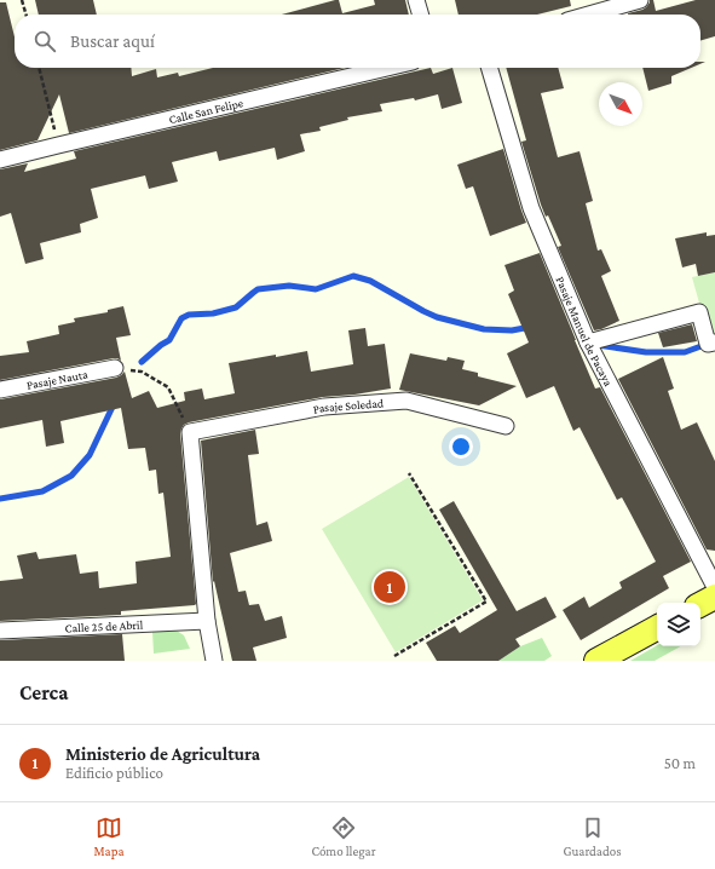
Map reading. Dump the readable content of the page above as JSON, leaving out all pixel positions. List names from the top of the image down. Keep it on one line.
{"streets":{"street":["Calle San Felipe","Pasaje Manuel de Pacaya","Pasaje Nauta","Pasaje Soledad","Calle 25 de Abril"]},"north":"bottom right","page":{"search":"Buscar aquí","pins":"1","heading":"Cerca","list":[{"mark":"1","name":"Ministerio de Agricultura","note":"Edificio público","value":"50 m"}],"nav":["Mapa","Cómo llegar","Guardados"]}}
